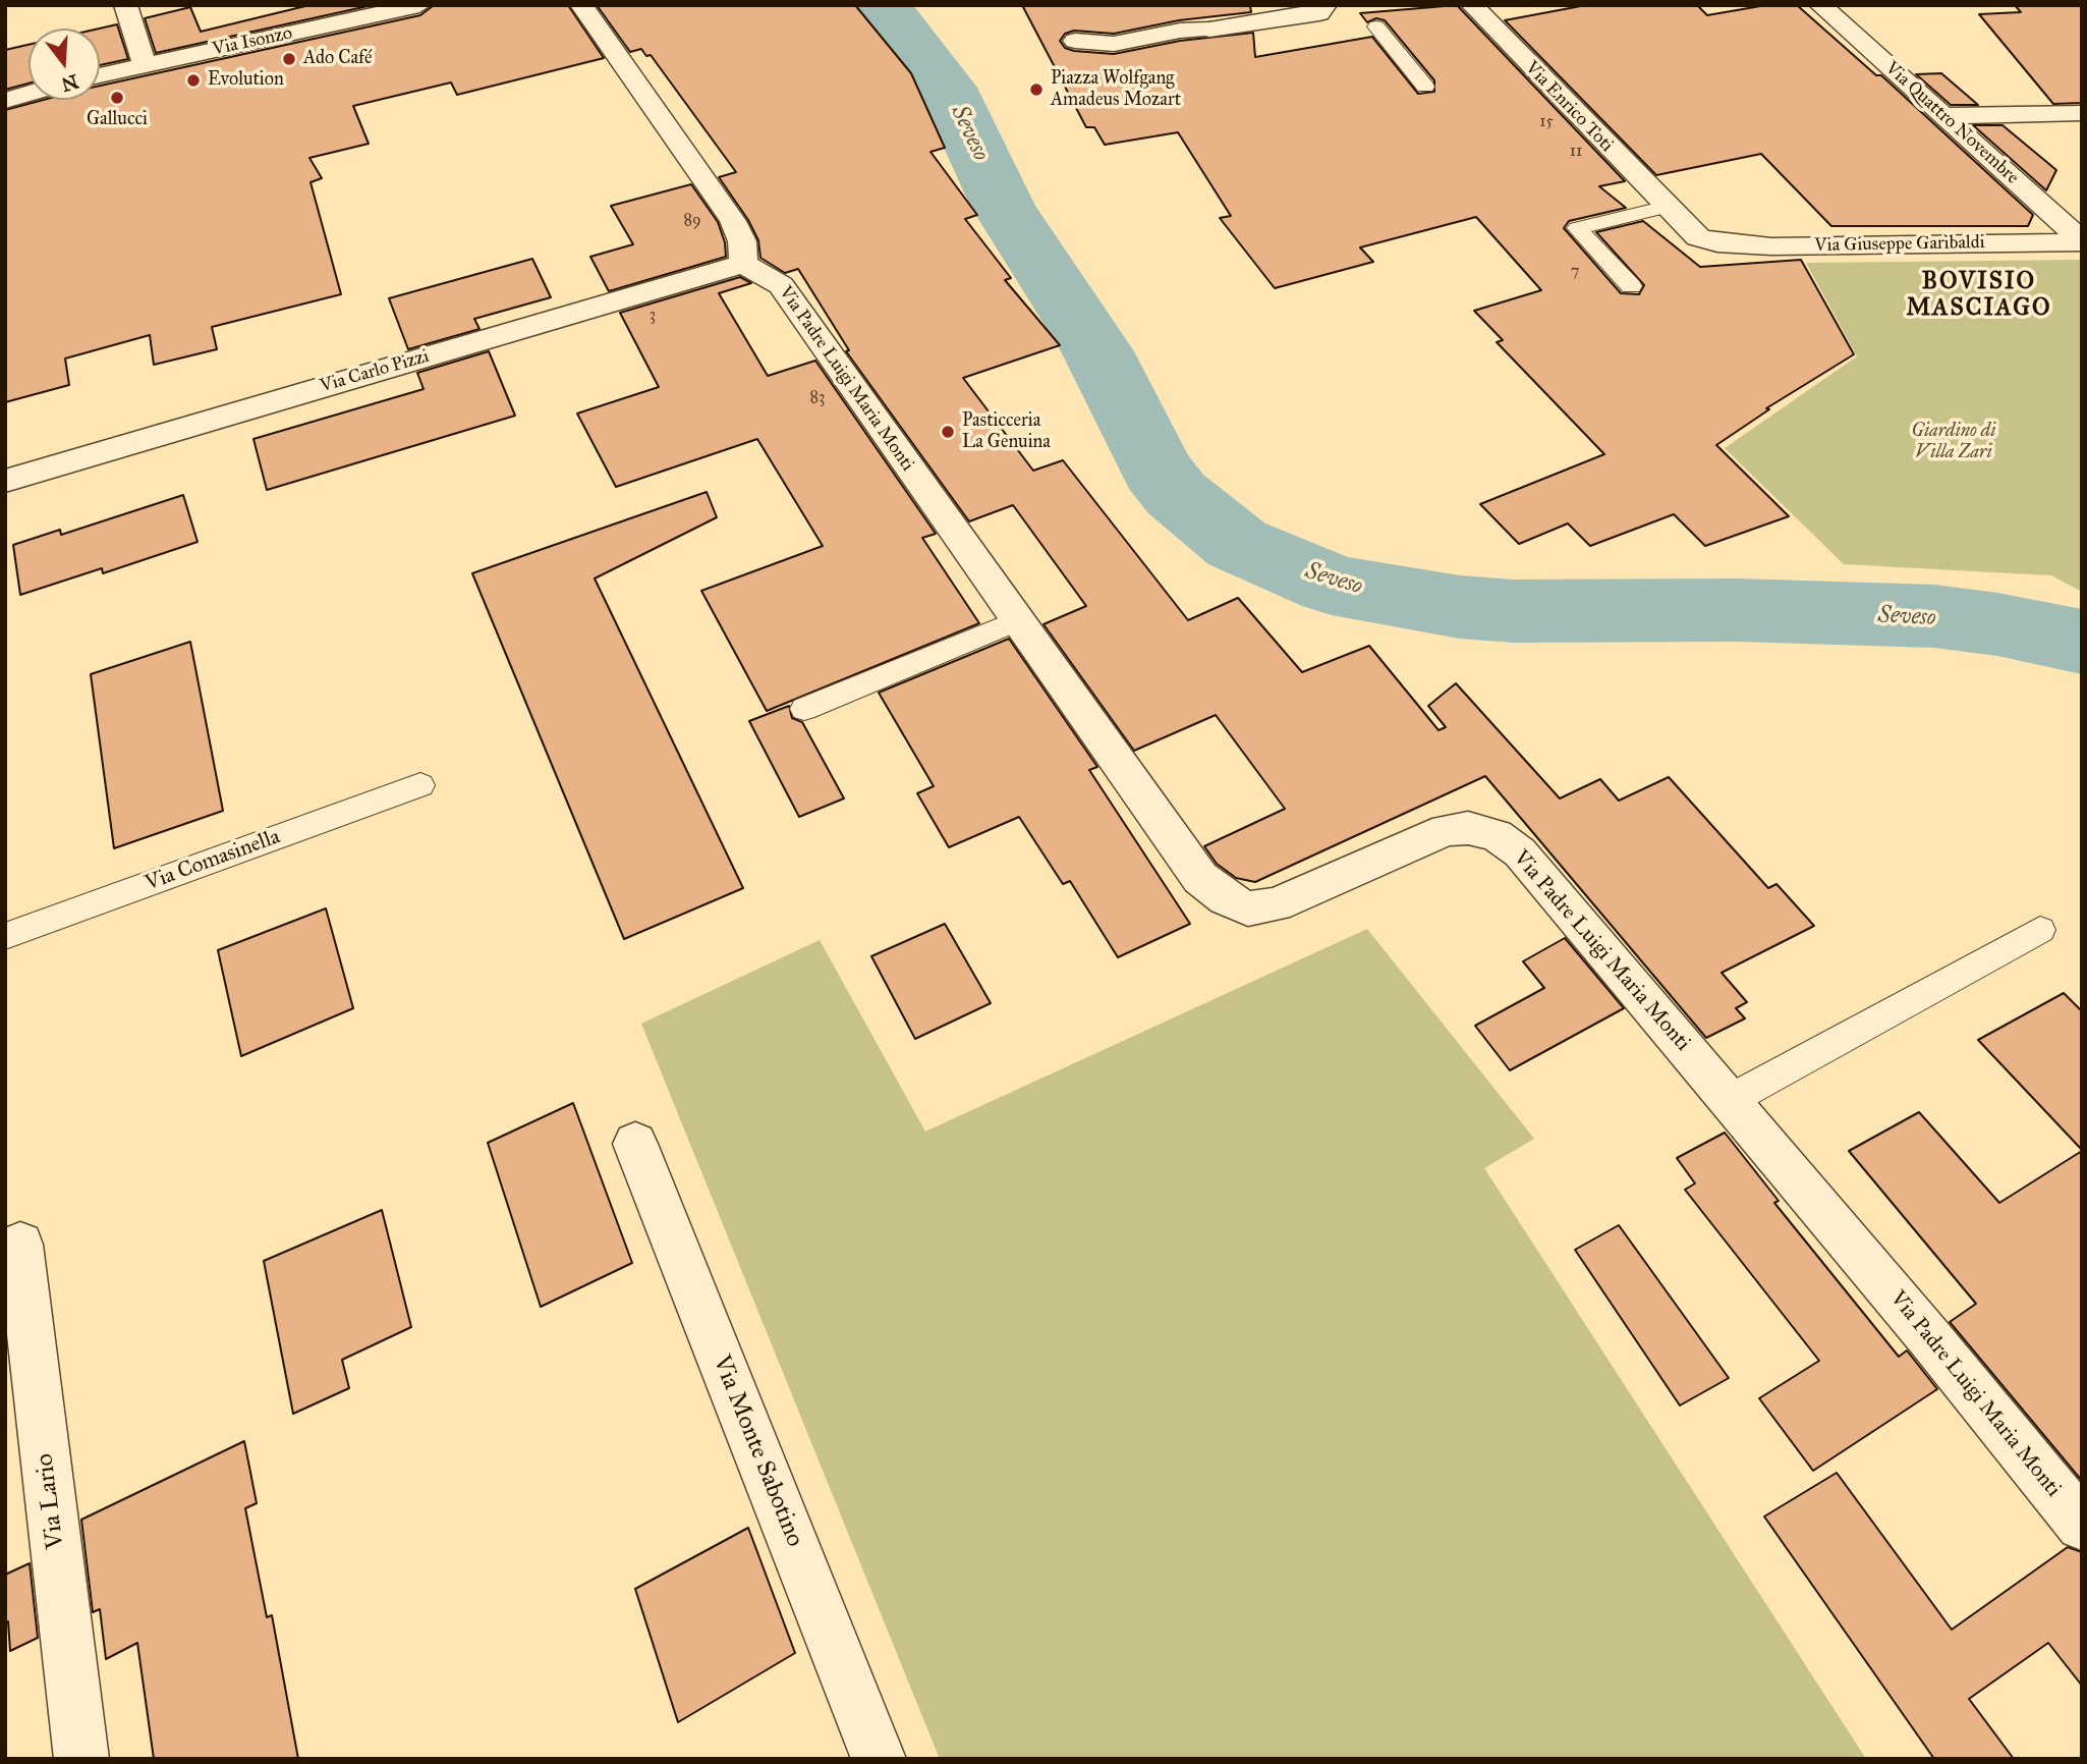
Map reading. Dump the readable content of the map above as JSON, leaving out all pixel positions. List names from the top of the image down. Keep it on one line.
{"streets":{"street":["Via Isonzo","Via Enrico Toti","Via Quattro Novembre","Via Giuseppe Garibaldi","Via Carlo Pizzi","Via Padre Luigi Maria Monti","Via Monte Sabotino","Via Lario"],"lane":["Via Comasinella"]},"crossings":[["Via Enrico Toti","Via Giuseppe Garibaldi"],["Via Quattro Novembre","Via Giuseppe Garibaldi"],["Via Carlo Pizzi","Via Padre Luigi Maria Monti"]],"districts":["BOVISIO MASCIAGO"],"water":["Seveso"],"parks":["Giardino di Villa Zari"],"places":["Ado Café","Evolution","Piazza Wolfgang Amadeus Mozart","Gallucci","Pasticceria La Genuina"],"house_numbers":["15","11","89","7","3","83"],"north":"bottom"}
